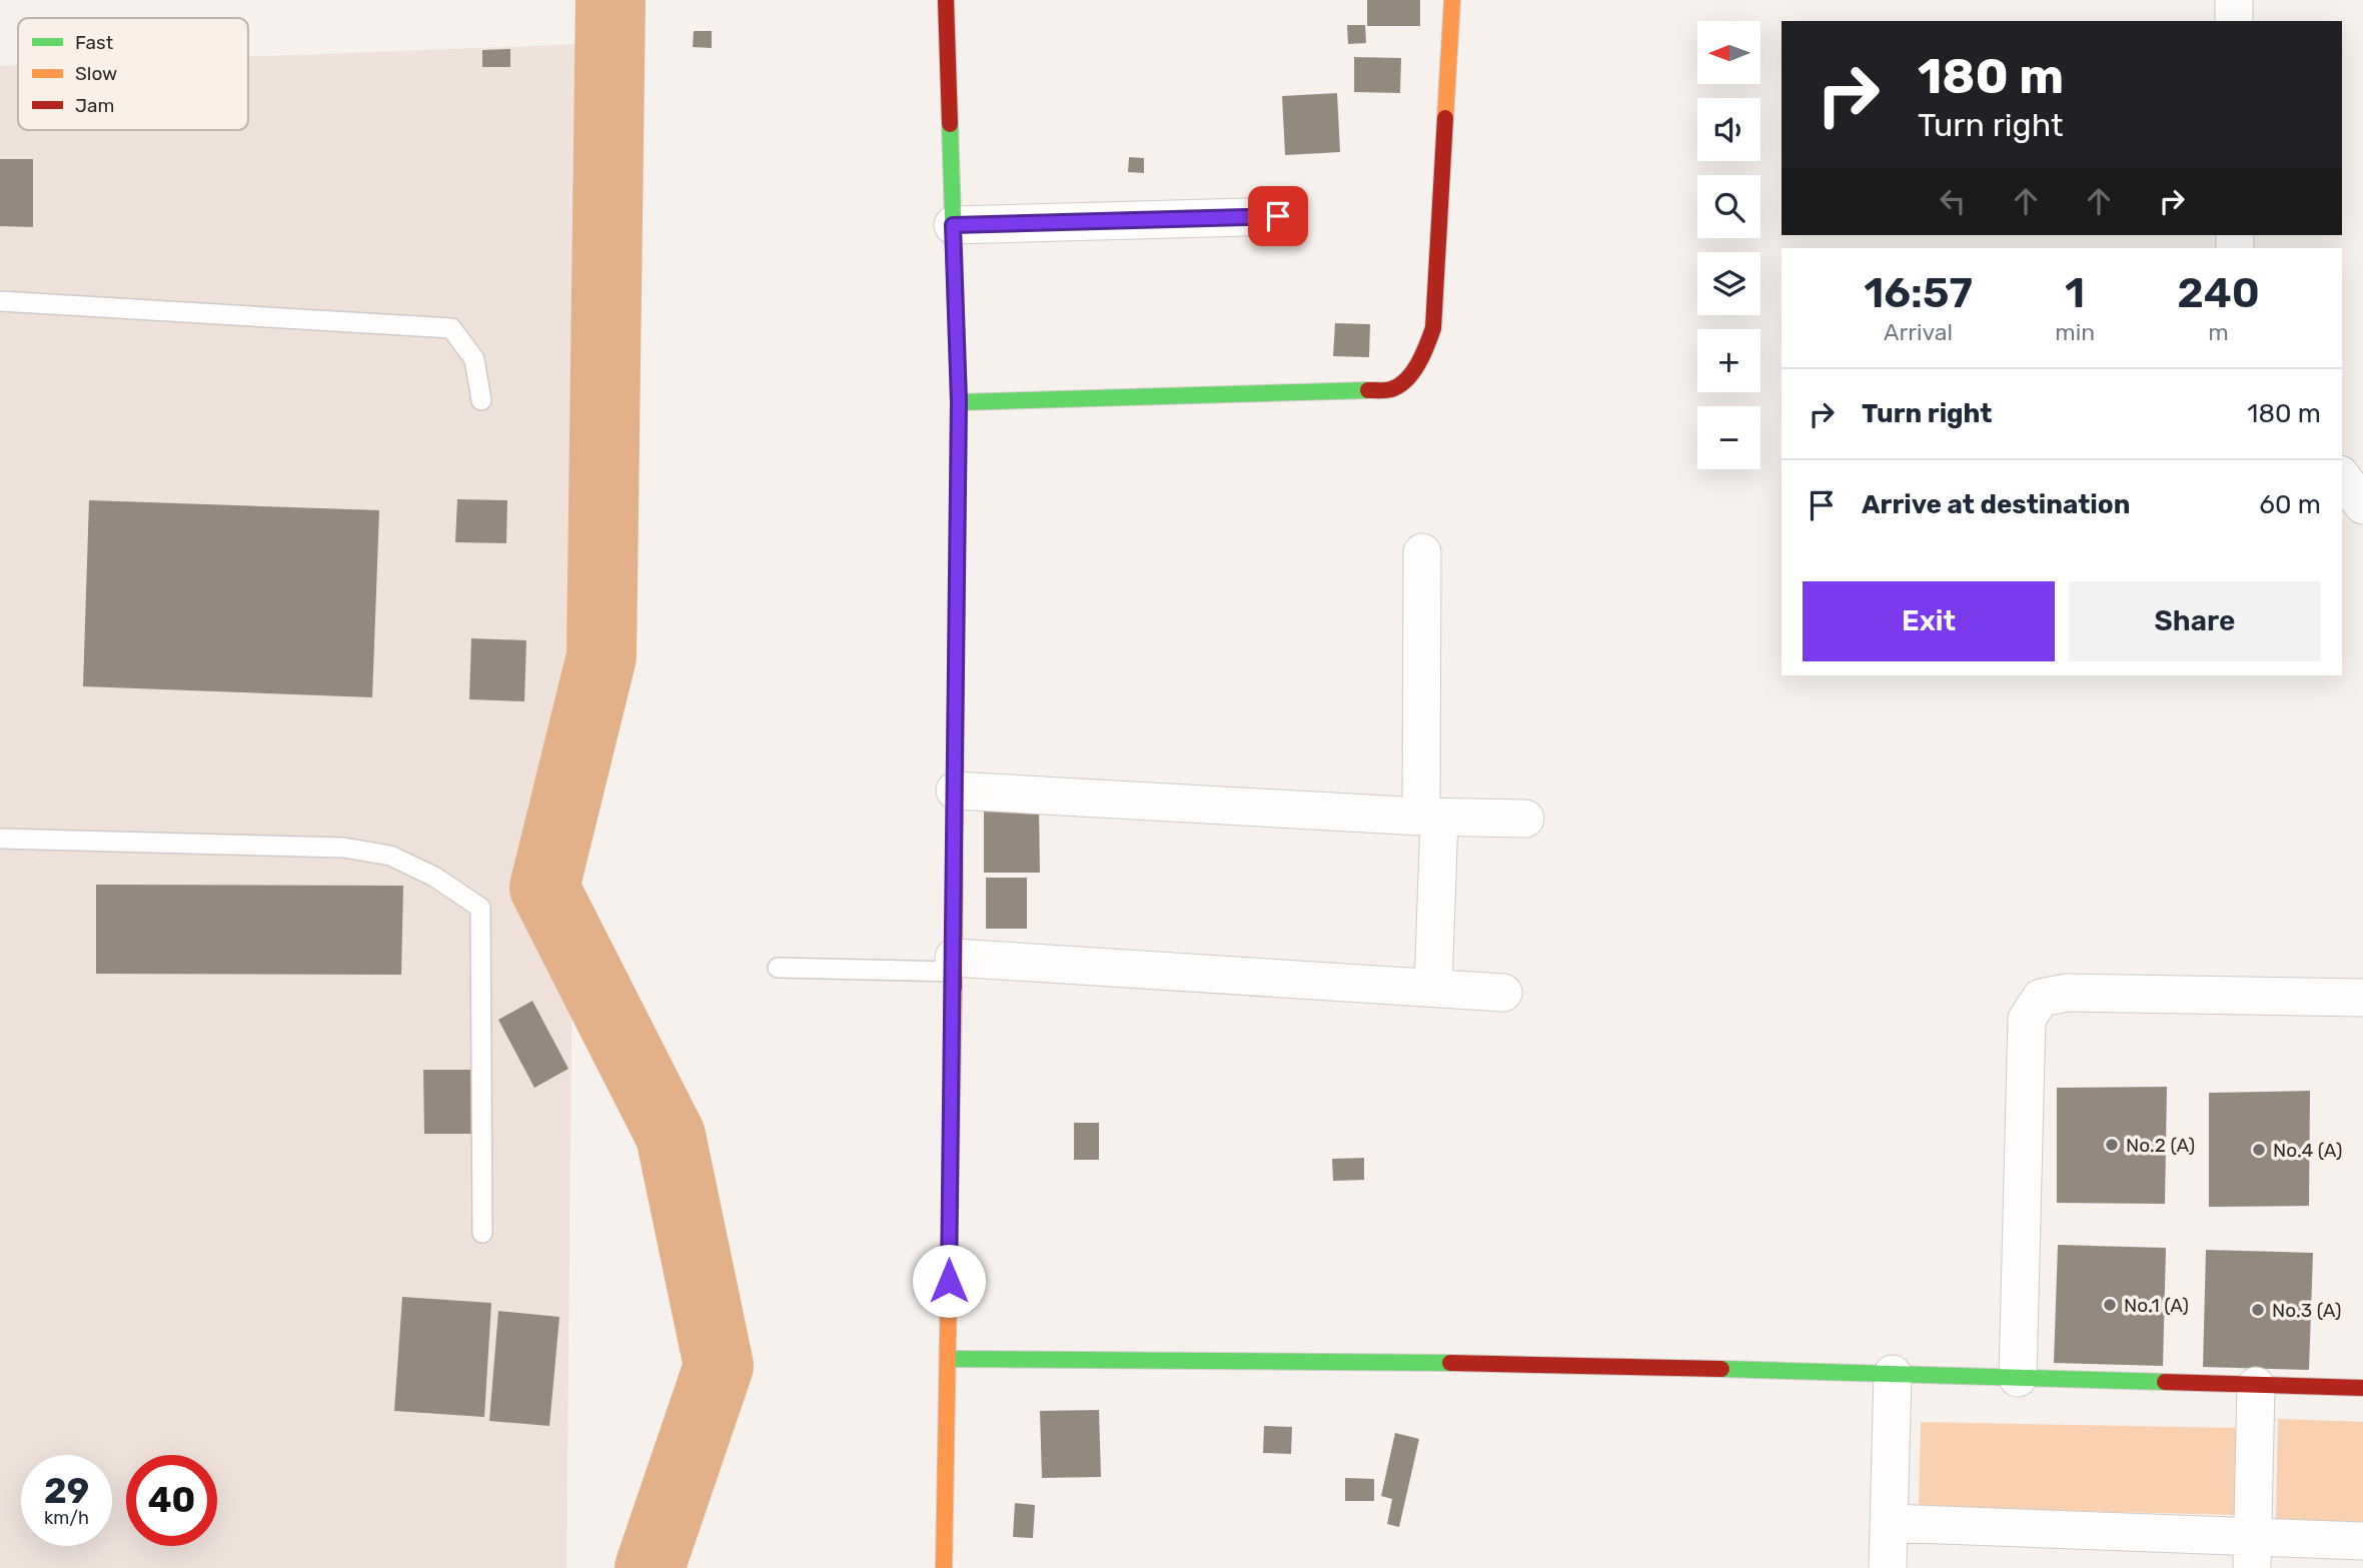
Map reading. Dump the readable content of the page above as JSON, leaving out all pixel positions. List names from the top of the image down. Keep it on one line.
{"places":["No.2 (A)","No.4 (A)","No.1 (A)","No.3 (A)"],"legend":["Fast","Slow","Jam"],"north":"left","page":{"map_buttons":["+","−"],"turn":["180 m","Turn right"],"eta":["16:57","Arrival","1","min","240","m"],"list":[{"name":"Turn right","value":"180 m"},{"name":"Arrive at destination","value":"60 m"}],"buttons":["Exit","Share"],"speed":"29 km/h","limit":"40"}}
